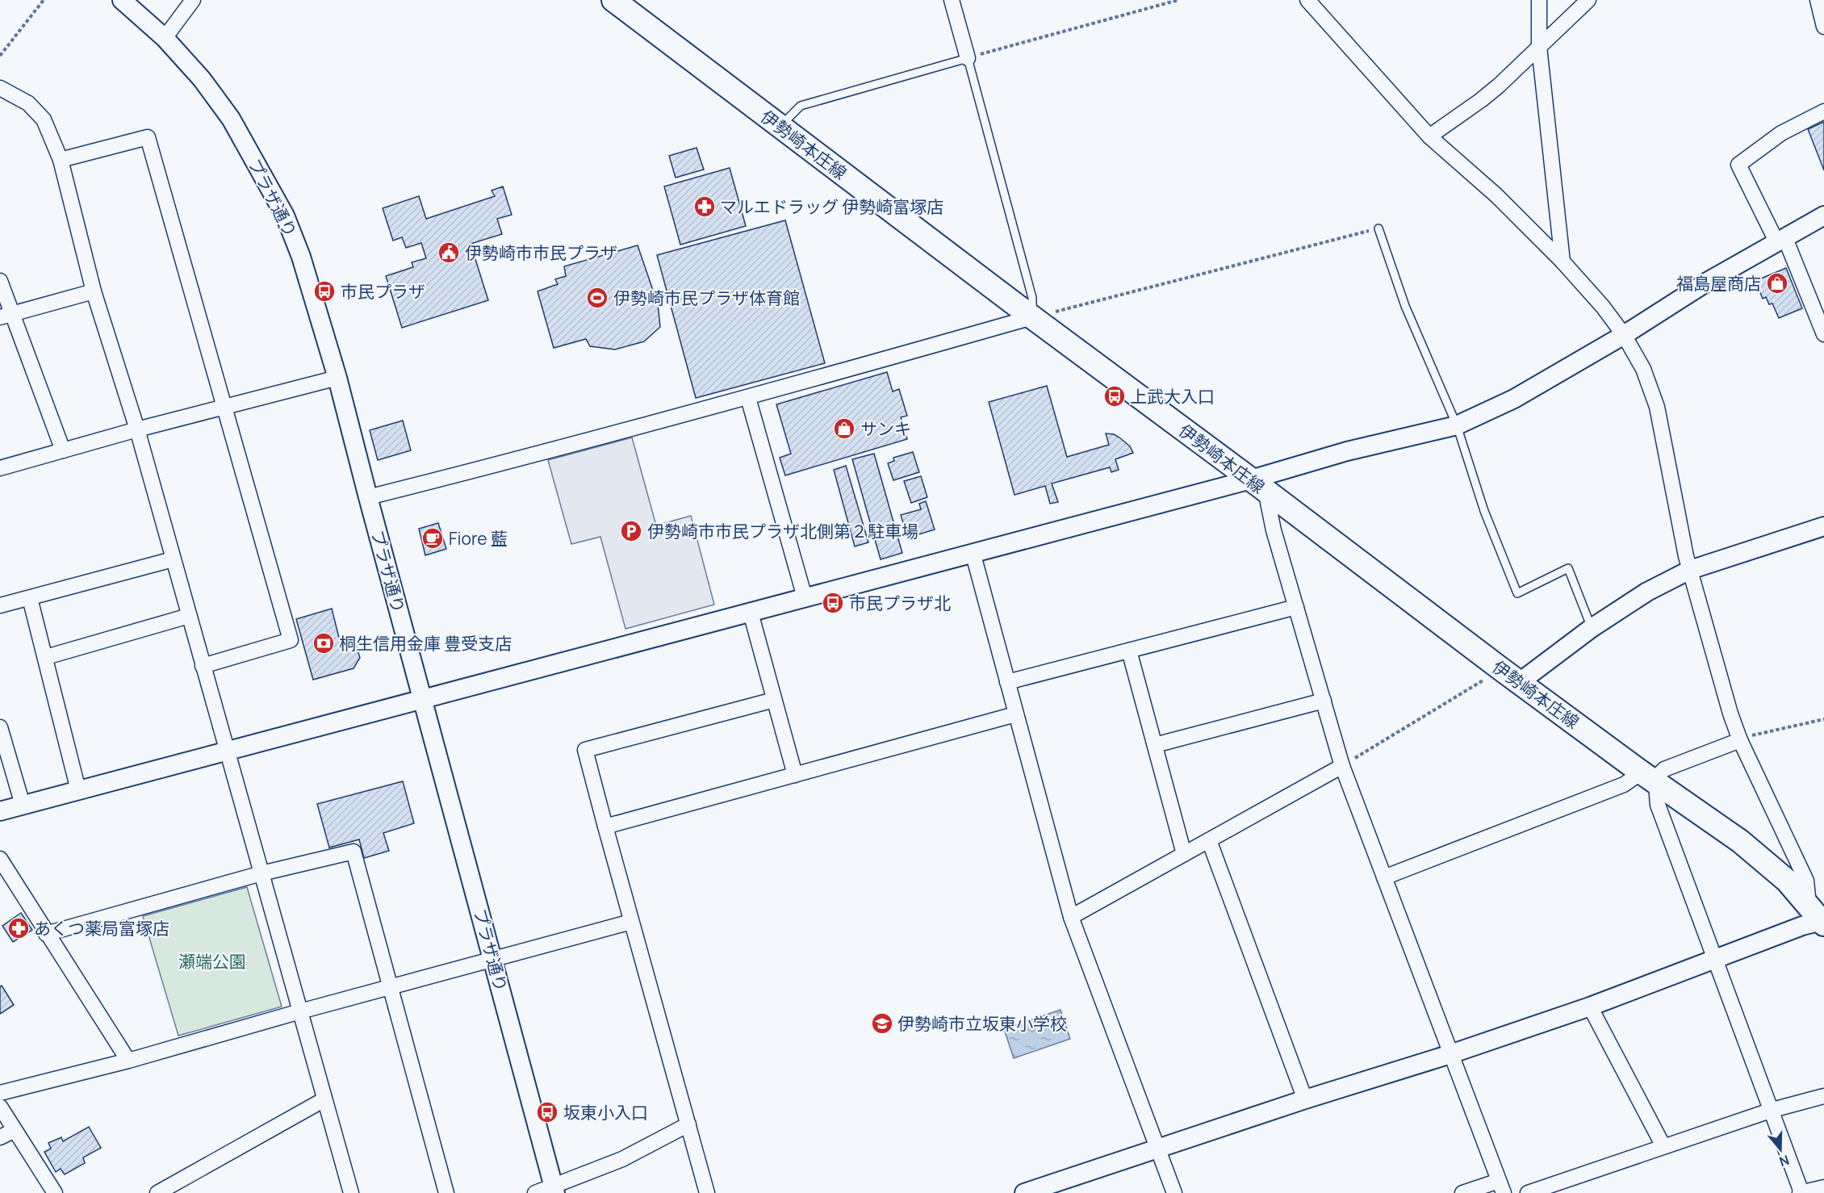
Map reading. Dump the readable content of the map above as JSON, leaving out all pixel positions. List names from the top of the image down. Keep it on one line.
{"streets":{"main road":["伊勢崎本庄線"],"street":["プラザ通り"]},"parks":["瀬端公園"],"places":{"pharmacy":["マルエドラッグ 伊勢崎富塚店","あくつ薬局富塚店"],"public building":["伊勢崎市市民プラザ"],"shop":["福島屋商店","サンキ"],"bus stop":["市民プラザ","上武大入口","市民プラザ北","坂東小入口"],"sports":["伊勢崎市民プラザ体育館"],"parking":["伊勢崎市市民プラザ北側第２駐車場"],"cafe":["Fiore 藍"],"bank":["桐生信用金庫 豊受支店"],"school or university":["伊勢崎市立坂東小学校"]},"north":"bottom"}
